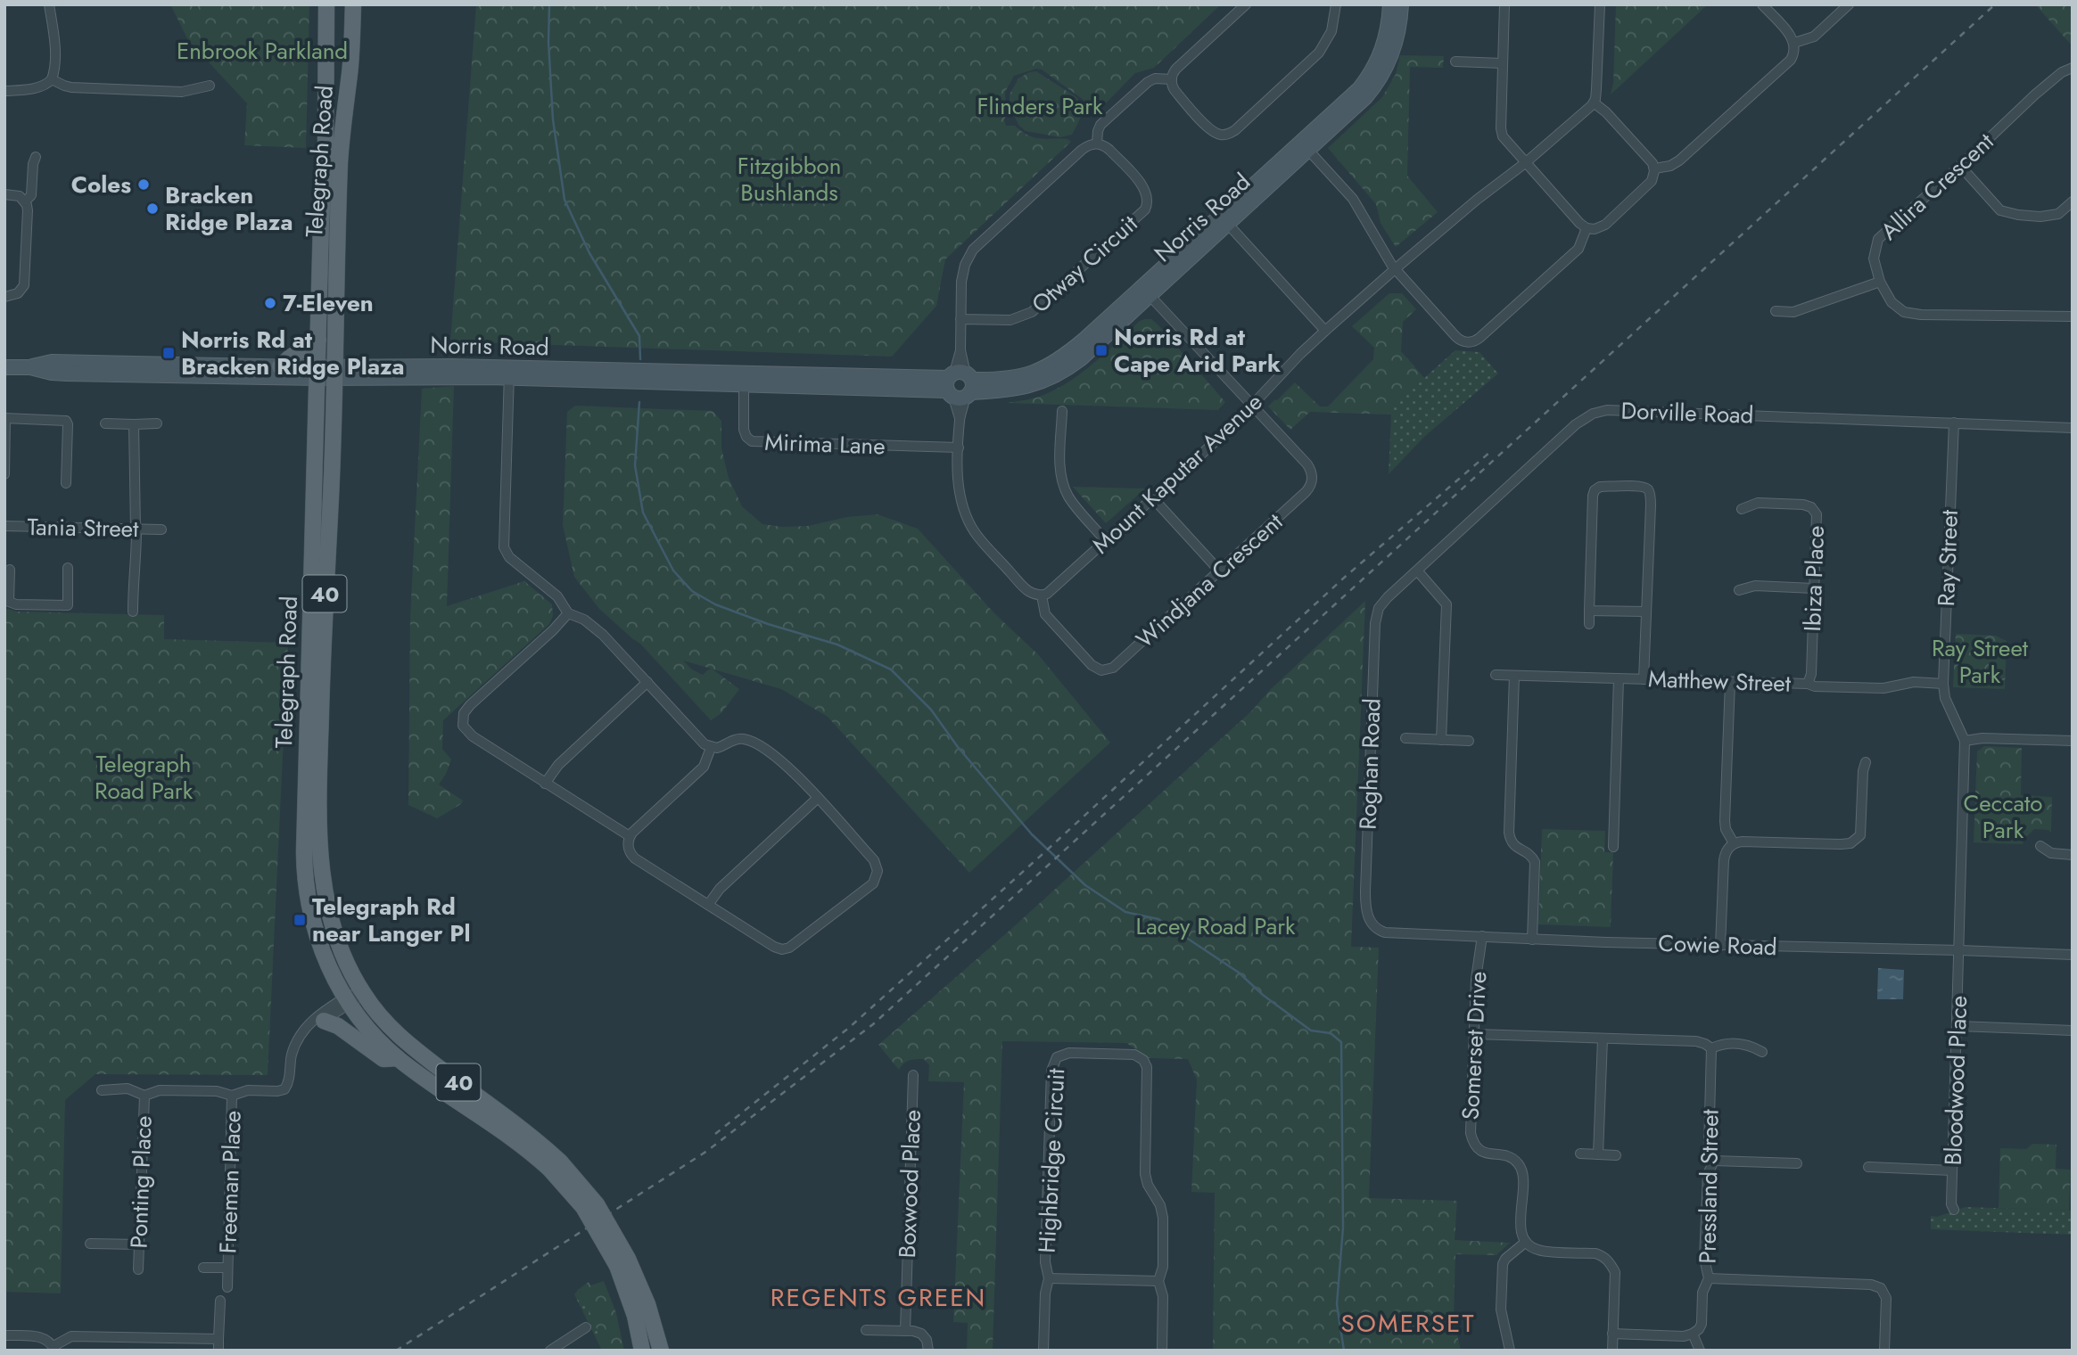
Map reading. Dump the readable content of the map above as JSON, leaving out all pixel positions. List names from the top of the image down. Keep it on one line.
{"streets":{"main road":["Telegraph Road","Norris Road","40"],"street":["Allira Crescent","Otway Circuit","Dorville Road","Mirima Lane","Mount Kaputar Avenue","Tania Street","Ray Street","Ibiza Place","Windjana Crescent","Matthew Street","Roghan Road","Cowie Road","Somerset Drive","Bloodwood Place","Highbridge Circuit","Ponting Place","Freeman Place","Boxwood Place","Pressland Street"]},"crossings":[["Telegraph Road","Norris Road"],["Telegraph Road","40"],["Norris Road","Mirima Lane"],["Dorville Road","Ray Street"],["Dorville Road","Roghan Road"],["Mount Kaputar Avenue","Windjana Crescent"],["Ray Street","Matthew Street"],["Ray Street","Cowie Road"],["Ray Street","Bloodwood Place"],["Ibiza Place","Matthew Street"],["Roghan Road","Cowie Road"],["Cowie Road","Somerset Drive"],["Cowie Road","Bloodwood Place"]],"districts":["REGENTS GREEN","SOMERSET"],"parks":["Enbrook Parkland","Flinders Park","Fitzgibbon Bushlands","Ray Street Park","Telegraph Road Park","Ceccato Park","Lacey Road Park"],"places":{"other":["Coles","Bracken Ridge Plaza","7-Eleven"],"transit":["Norris Rd at Cape Arid Park","Norris Rd at Bracken Ridge Plaza","Telegraph Rd near Langer Pl"]}}
